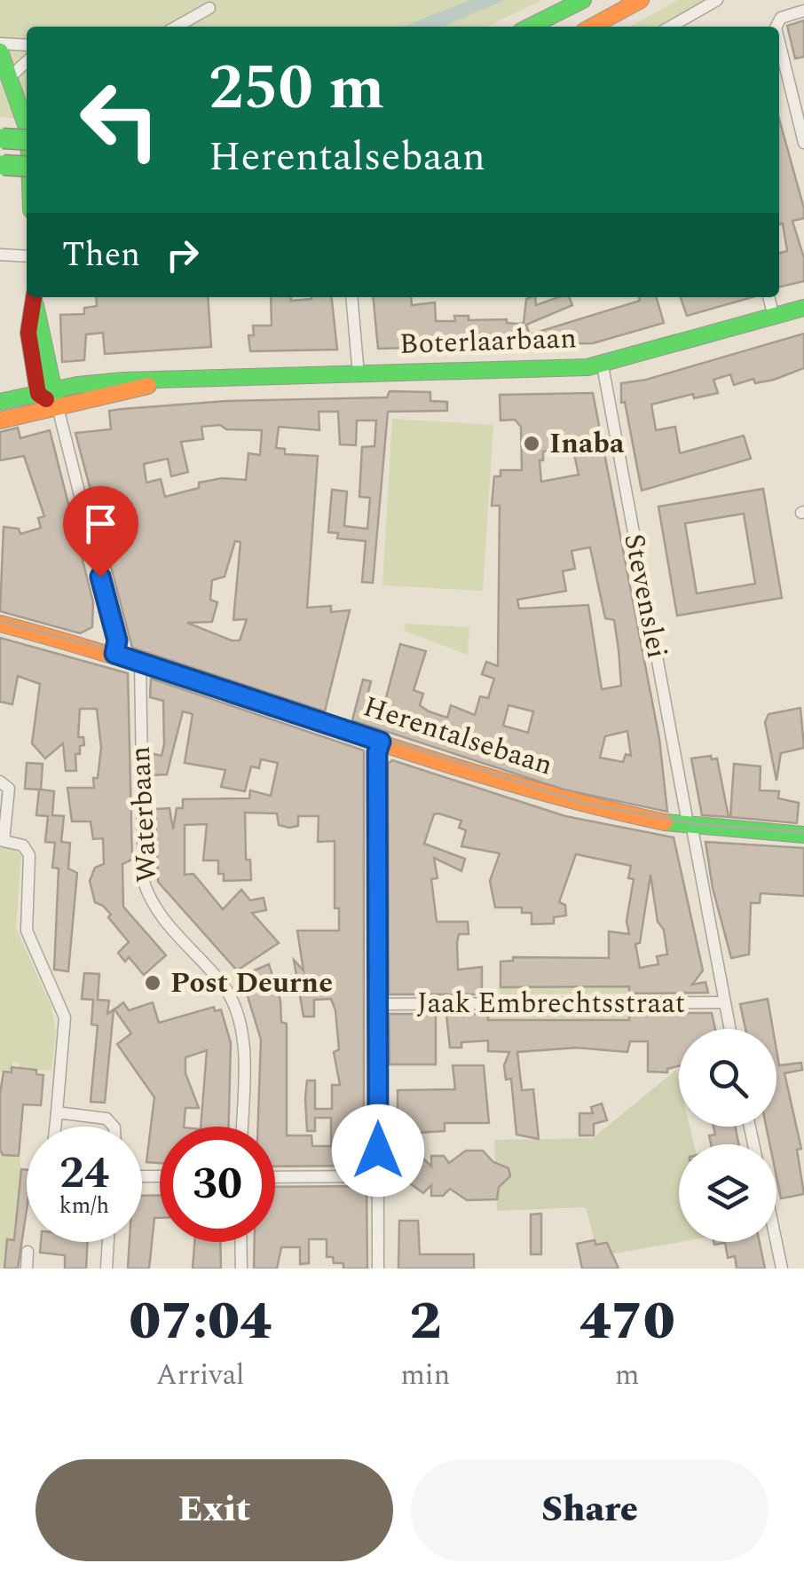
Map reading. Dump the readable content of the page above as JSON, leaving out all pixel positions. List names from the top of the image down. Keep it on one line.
{"streets":{"main road":["Boterlaarbaan","Herentalsebaan"],"street":["Stevenslei","Waterbaan","Jaak Embrechtsstraat"]},"crossings":[["Boterlaarbaan","Stevenslei"],["Stevenslei","Herentalsebaan"],["Stevenslei","Jaak Embrechtsstraat"],["Herentalsebaan","Waterbaan"]],"places":["Inaba","Post Deurne"],"page":{"turn":["250 m","Herentalsebaan"],"then":"Then","speed":"24 km/h","limit":"30","eta":["07:04","Arrival","2","min","470","m"],"buttons":["Exit","Share"]}}
